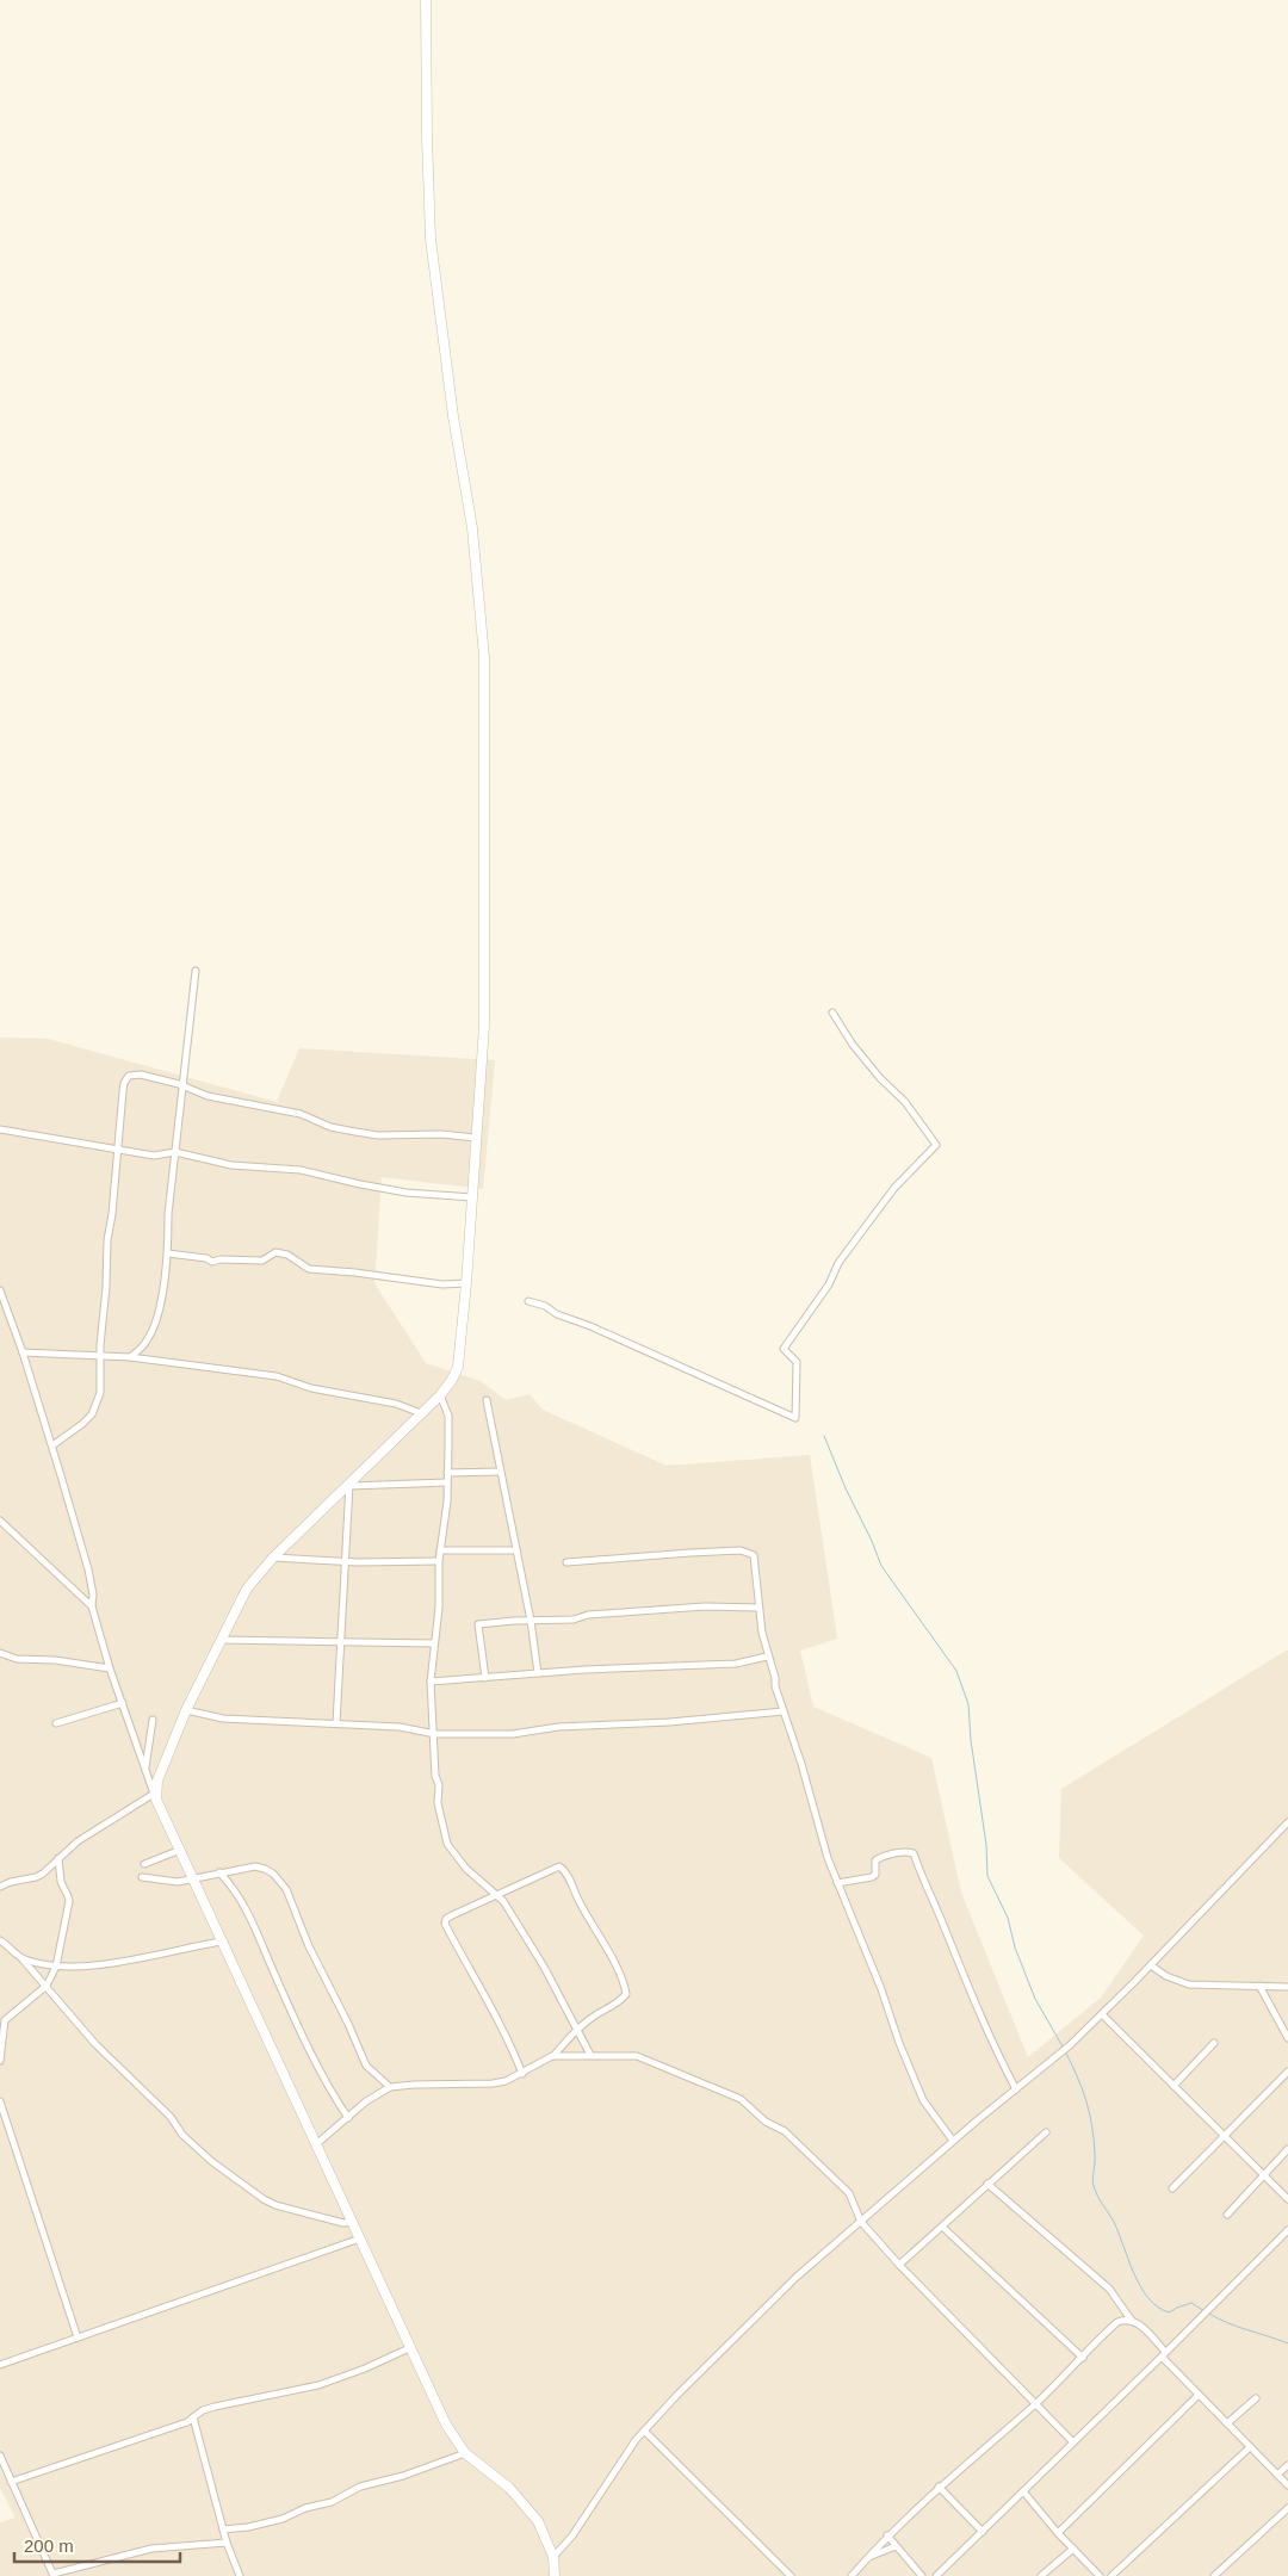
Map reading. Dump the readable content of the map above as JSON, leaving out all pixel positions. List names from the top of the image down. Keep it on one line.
{"scale_bar":"200 m"}
